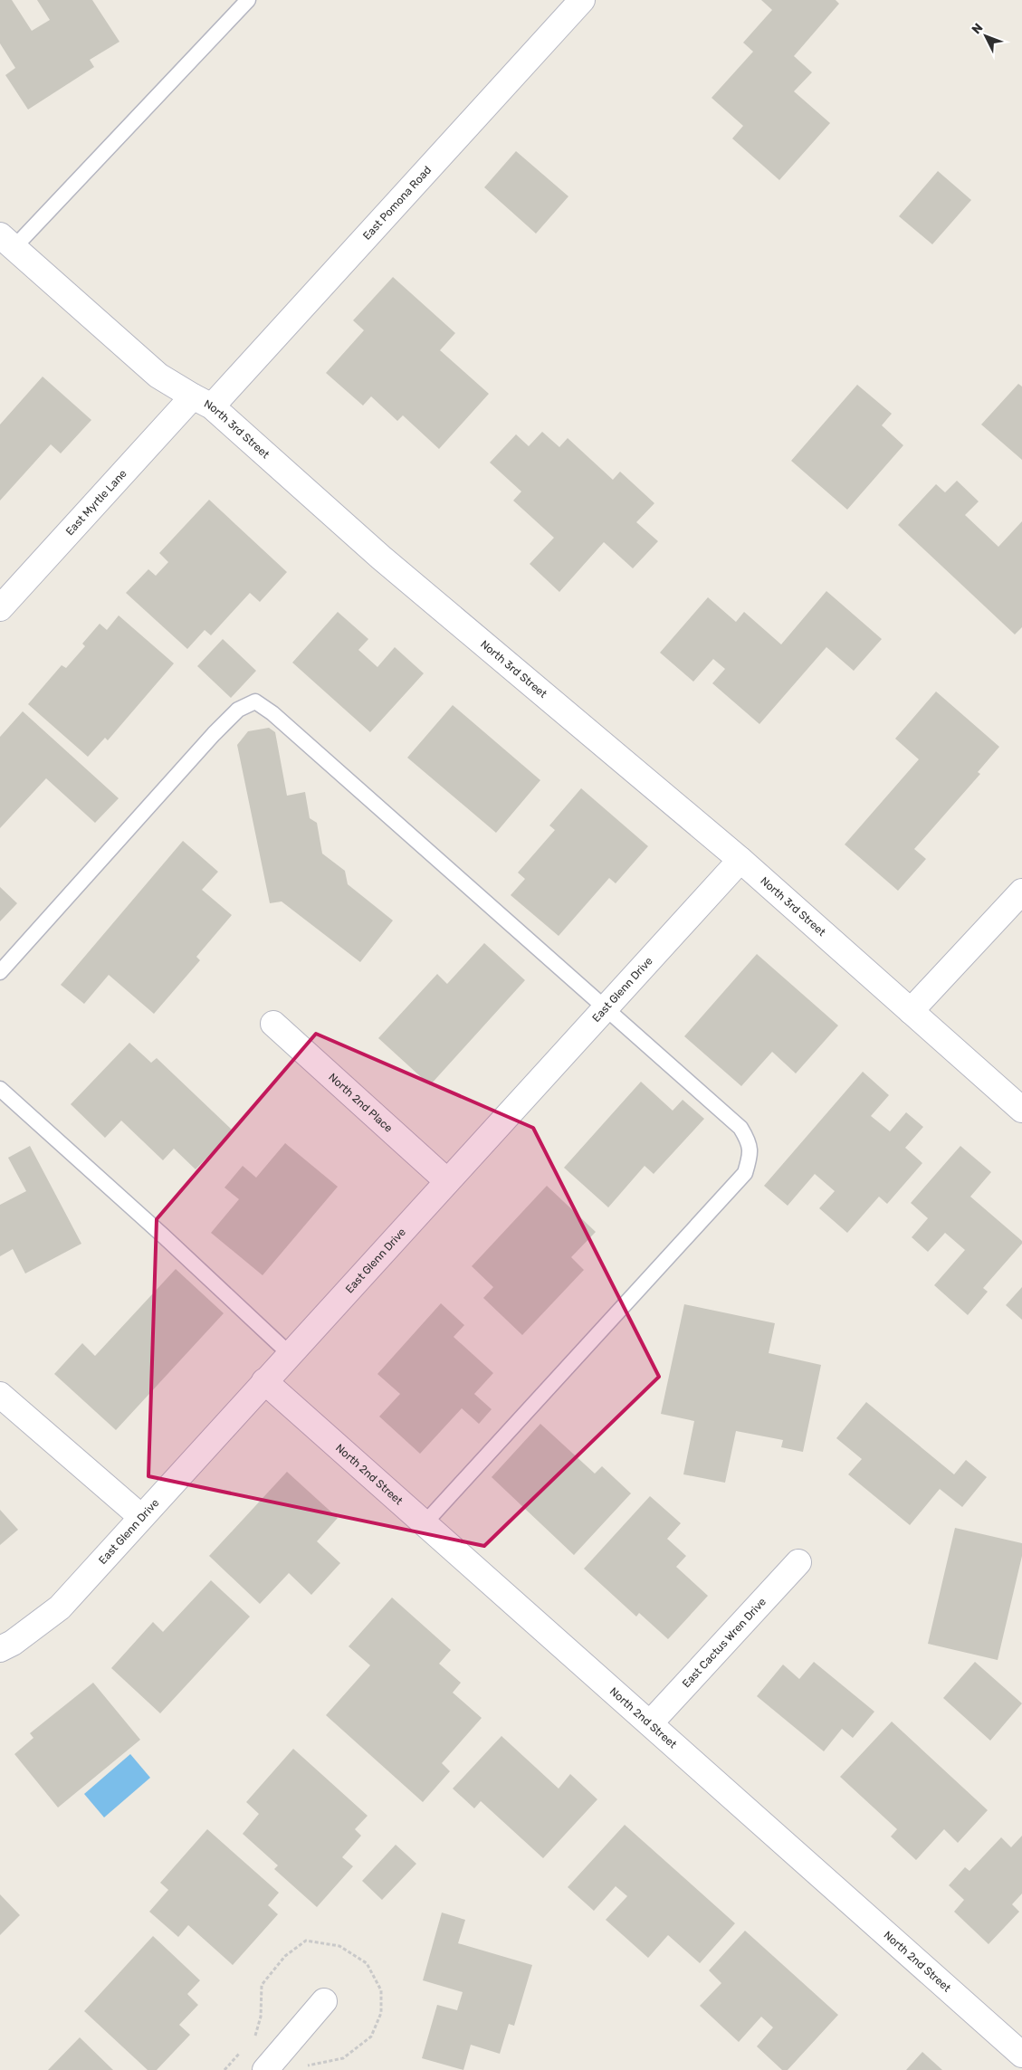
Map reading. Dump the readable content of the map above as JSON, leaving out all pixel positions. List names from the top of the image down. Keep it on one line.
{"streets":{"street":["East Pomona Road","North 3rd Street","East Myrtle Lane","East Glenn Drive","North 2nd Place","North 2nd Street","East Cactus Wren Drive"]},"crossings":[["East Pomona Road","North 3rd Street"],["East Pomona Road","East Myrtle Lane"],["North 3rd Street","East Myrtle Lane"],["North 3rd Street","East Glenn Drive"],["East Glenn Drive","North 2nd Place"],["East Glenn Drive","North 2nd Street"],["North 2nd Street","East Cactus Wren Drive"]],"north":"top left"}
